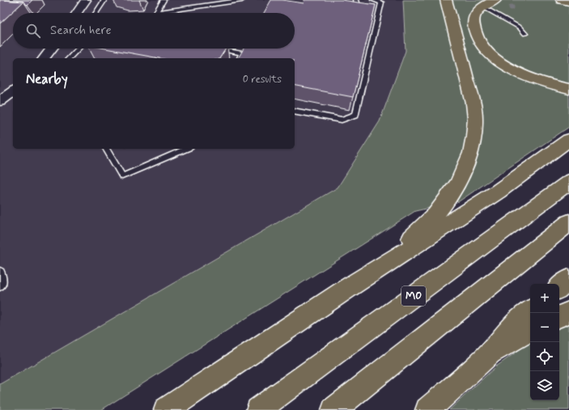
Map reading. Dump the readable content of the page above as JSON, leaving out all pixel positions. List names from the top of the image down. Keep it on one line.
{"streets":{"highway":["M0"]},"page":{"search":"Search here","heading":["Nearby","0 results"],"map_buttons":["+","−"]}}
